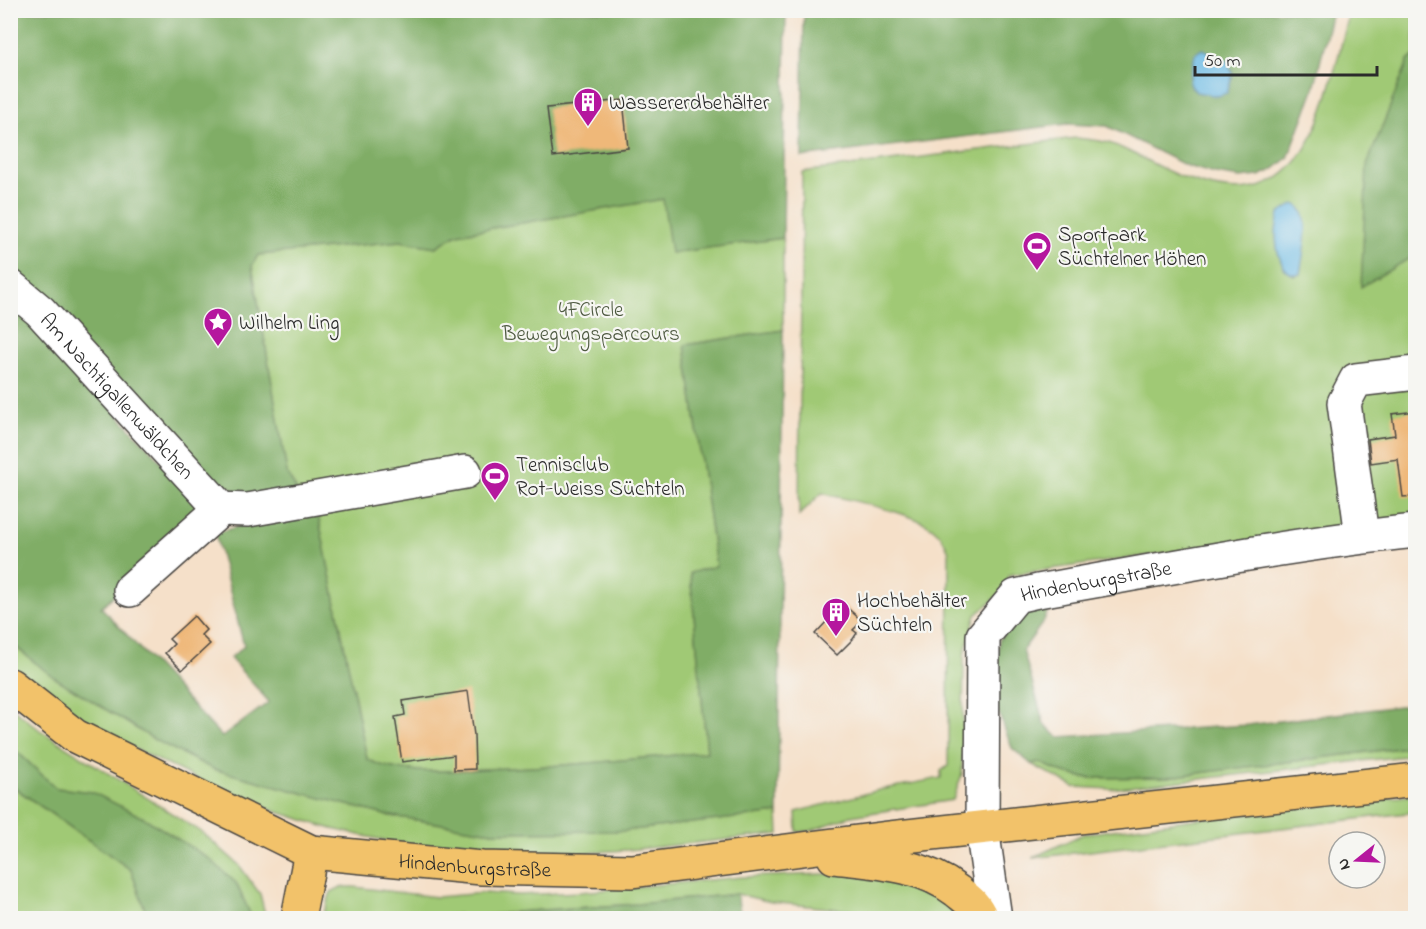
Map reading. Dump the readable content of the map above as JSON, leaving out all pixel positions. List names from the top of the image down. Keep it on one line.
{"streets":{"main road":["Hindenburgstraße"],"street":["Am Nachtigallenwäldchen"]},"parks":["4FCircle Bewegungsparcours"],"places":{"building":["Wassererdbehälter","Hochbehälter Süchteln"],"sports":["Sportpark Süchtelner Höhen","Tennisclub Rot-Weiss Süchteln"],"place":["Wilhelm Ling"]},"scale_bar":"50 m","north":"left"}
